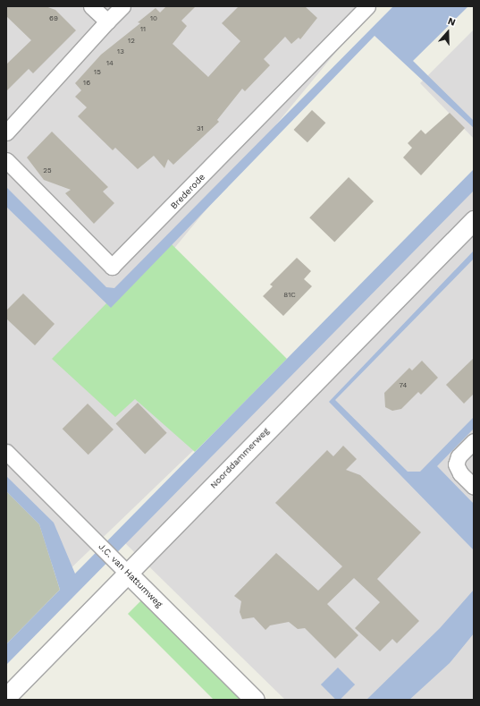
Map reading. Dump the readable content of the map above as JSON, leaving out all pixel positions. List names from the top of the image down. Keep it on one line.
{"streets":{"street":["Brederode","Noorddammerweg","J.C. van Hattumweg"]},"crossings":[["Noorddammerweg","J.C. van Hattumweg"]],"house_numbers":["69","10","11","12","13","14","15","16","31","25","81C","74"],"north":"top"}
